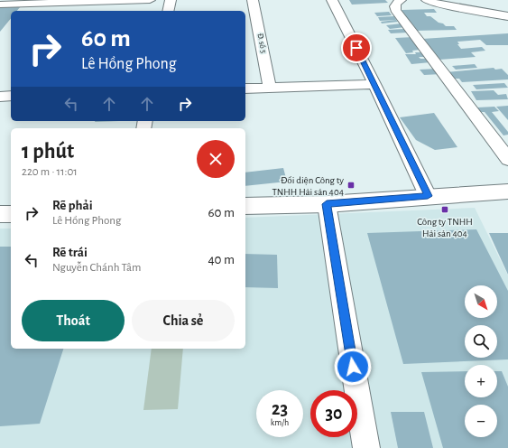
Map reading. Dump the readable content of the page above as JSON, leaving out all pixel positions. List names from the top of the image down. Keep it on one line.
{"streets":{"street":["Đ. số 5"]},"places":{"transit":["Đối diện Công ty TNHH Hải sản 404","Công ty TNHH Hải sản 404"]},"north":"bottom right","page":{"turn":["60 m","Lê Hồng Phong"],"heading":["1 phút","220 m · 11:01"],"list":[{"name":"Rẽ phải","note":"Lê Hồng Phong","value":"60 m"},{"name":"Rẽ trái","note":"Nguyễn Chánh Tâm","value":"40 m"}],"map_buttons":["+","−"],"buttons":["Thoát","Chia sẻ"],"speed":"23 km/h","limit":"30"}}
